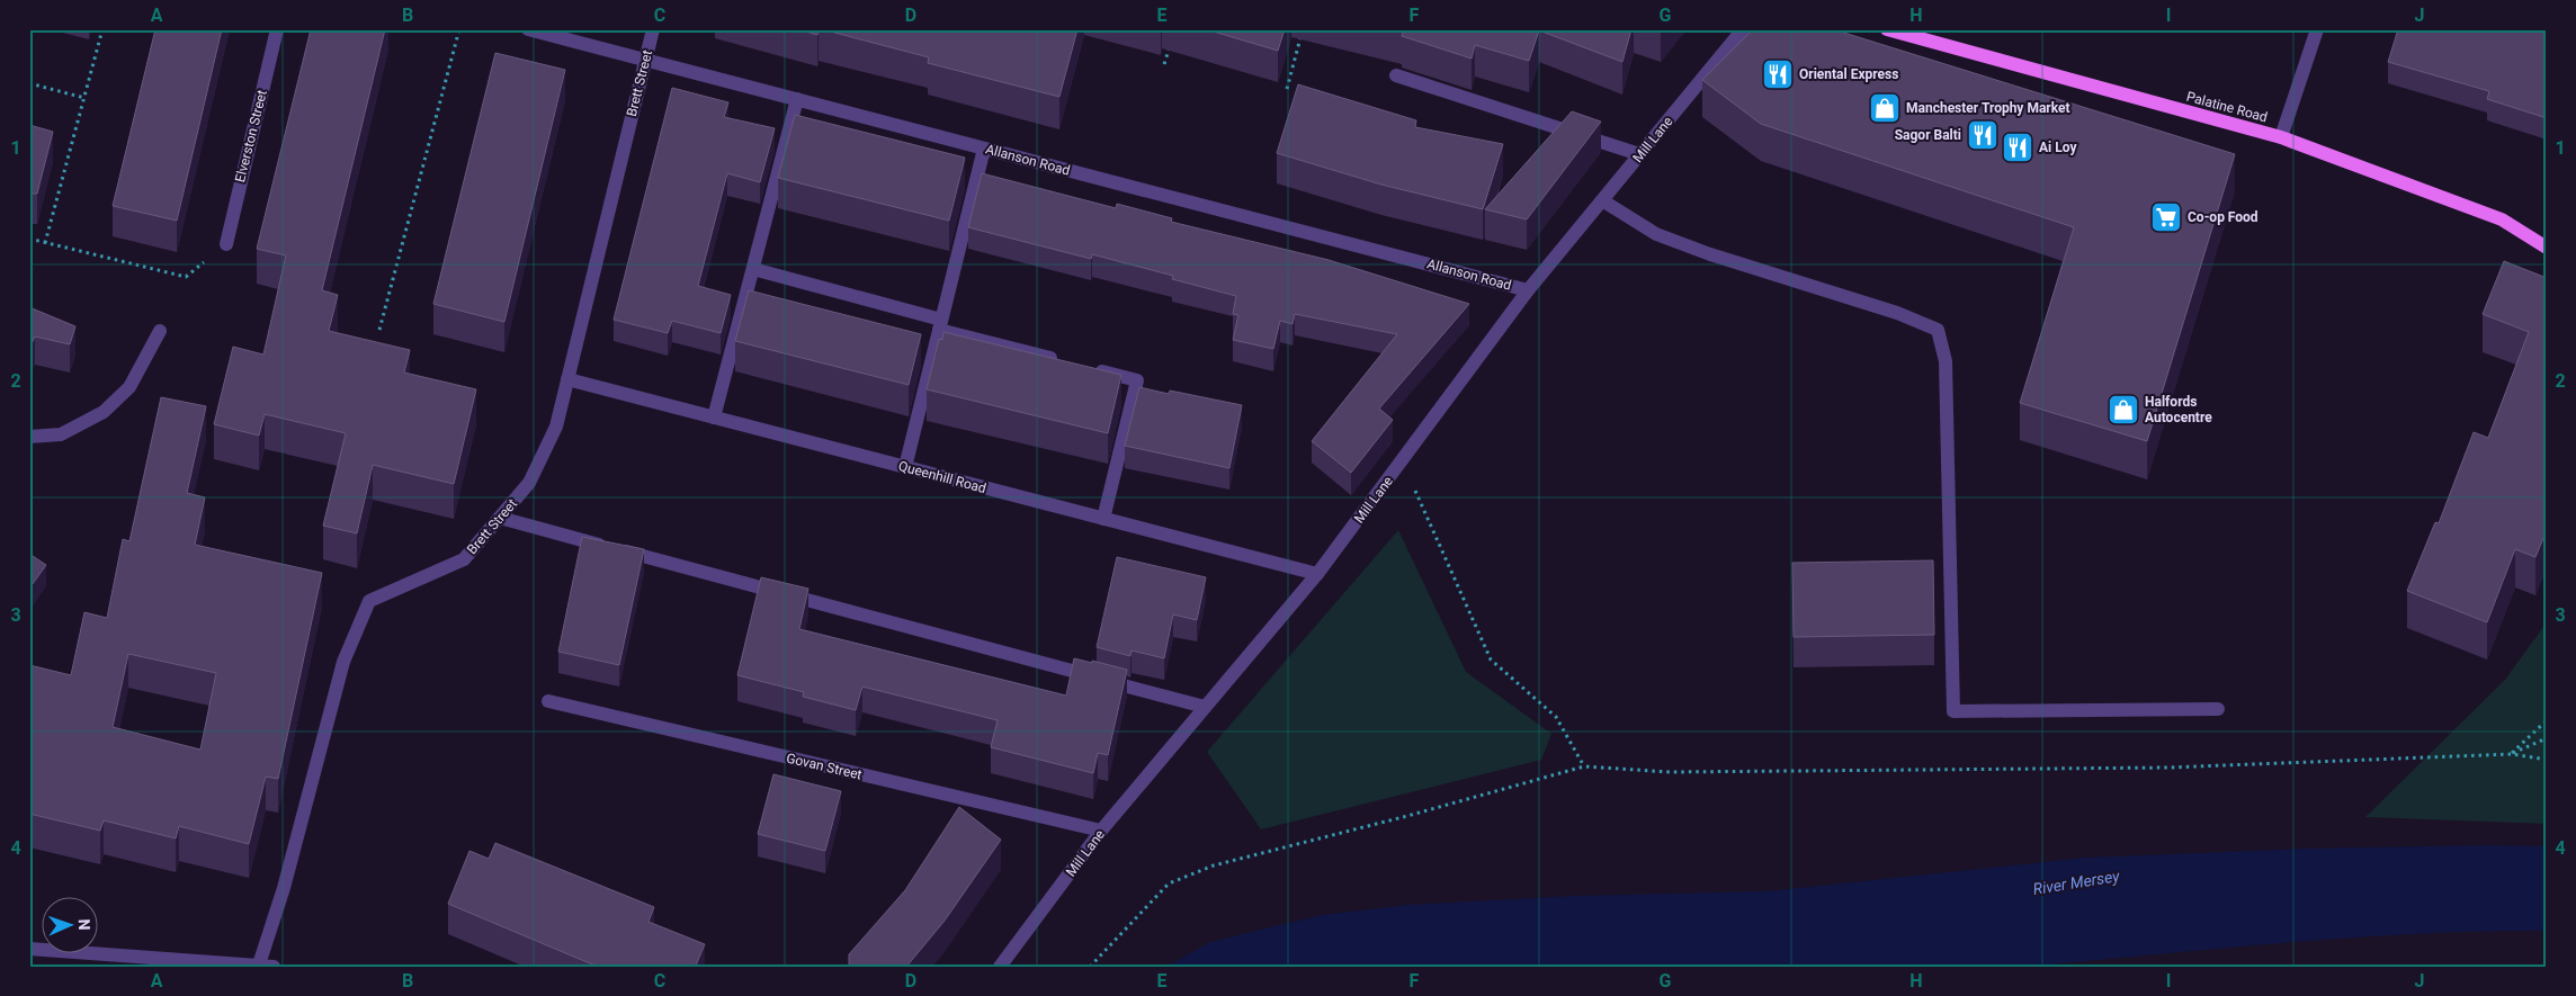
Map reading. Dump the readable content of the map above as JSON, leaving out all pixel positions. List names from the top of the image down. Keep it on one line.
{"streets":{"main road":["Palatine Road"],"street":["Brett Street","Elverston Street","Mill Lane","Allanson Road","Queenhill Road","Govan Street"]},"crossings":[["Brett Street","Allanson Road"],["Brett Street","Queenhill Road"],["Mill Lane","Allanson Road"],["Mill Lane","Queenhill Road"],["Mill Lane","Govan Street"]],"water":["River Mersey"],"places":{"restaurant":["Oriental Express","Sagor Balti","Ai Loy"],"shop":["Manchester Trophy Market","Halfords Autocentre"],"supermarket":["Co-op Food"]},"north":"right","grid":{"columns":["A","B","C","D","E","F","G","H","I","J"],"rows":["1","2","3","4"]}}
